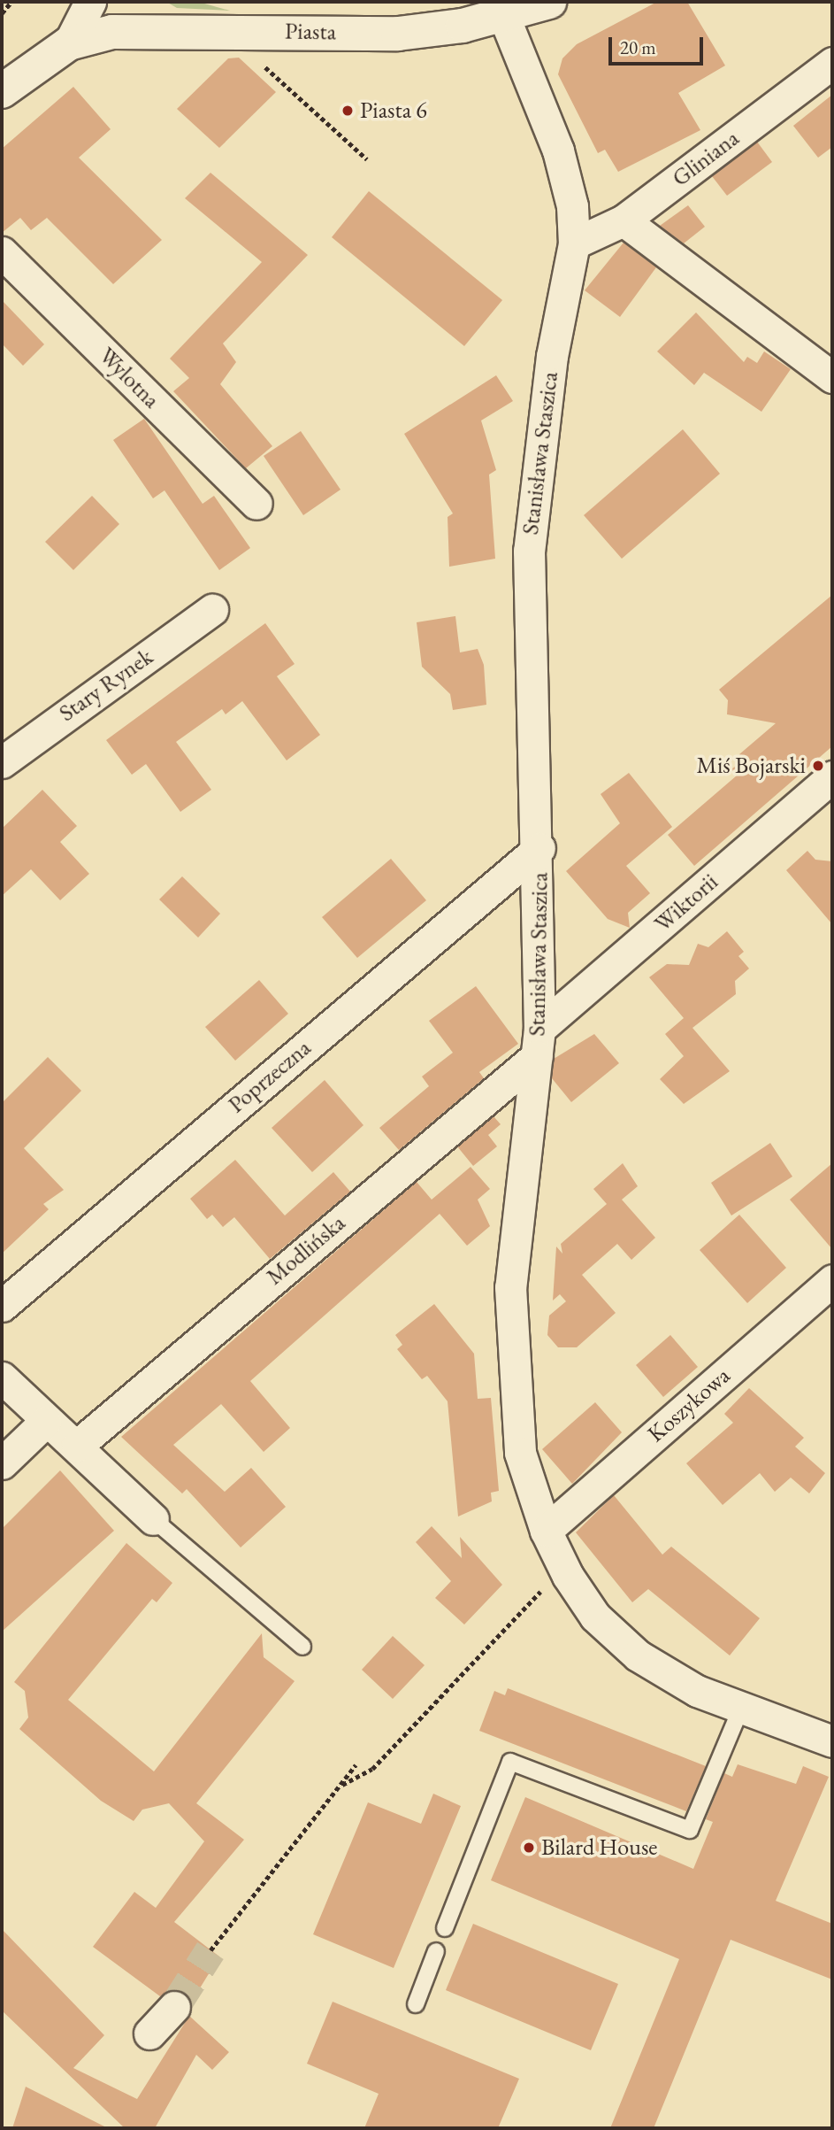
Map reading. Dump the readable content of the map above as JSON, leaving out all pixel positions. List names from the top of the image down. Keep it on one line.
{"streets":{"street":["Piasta","Gliniana","Wylotna","Stanisława Staszica","Stary Rynek","Wiktorii","Poprzeczna","Modlińska","Koszykowa"]},"crossings":[["Piasta","Stanisława Staszica"],["Gliniana","Stanisława Staszica"],["Stanisława Staszica","Wiktorii"],["Stanisława Staszica","Poprzeczna"],["Stanisława Staszica","Modlińska"],["Stanisława Staszica","Koszykowa"],["Wiktorii","Modlińska"]],"places":["Piasta 6","Miś Bojarski","Bilard House"],"scale_bar":"20 m"}
